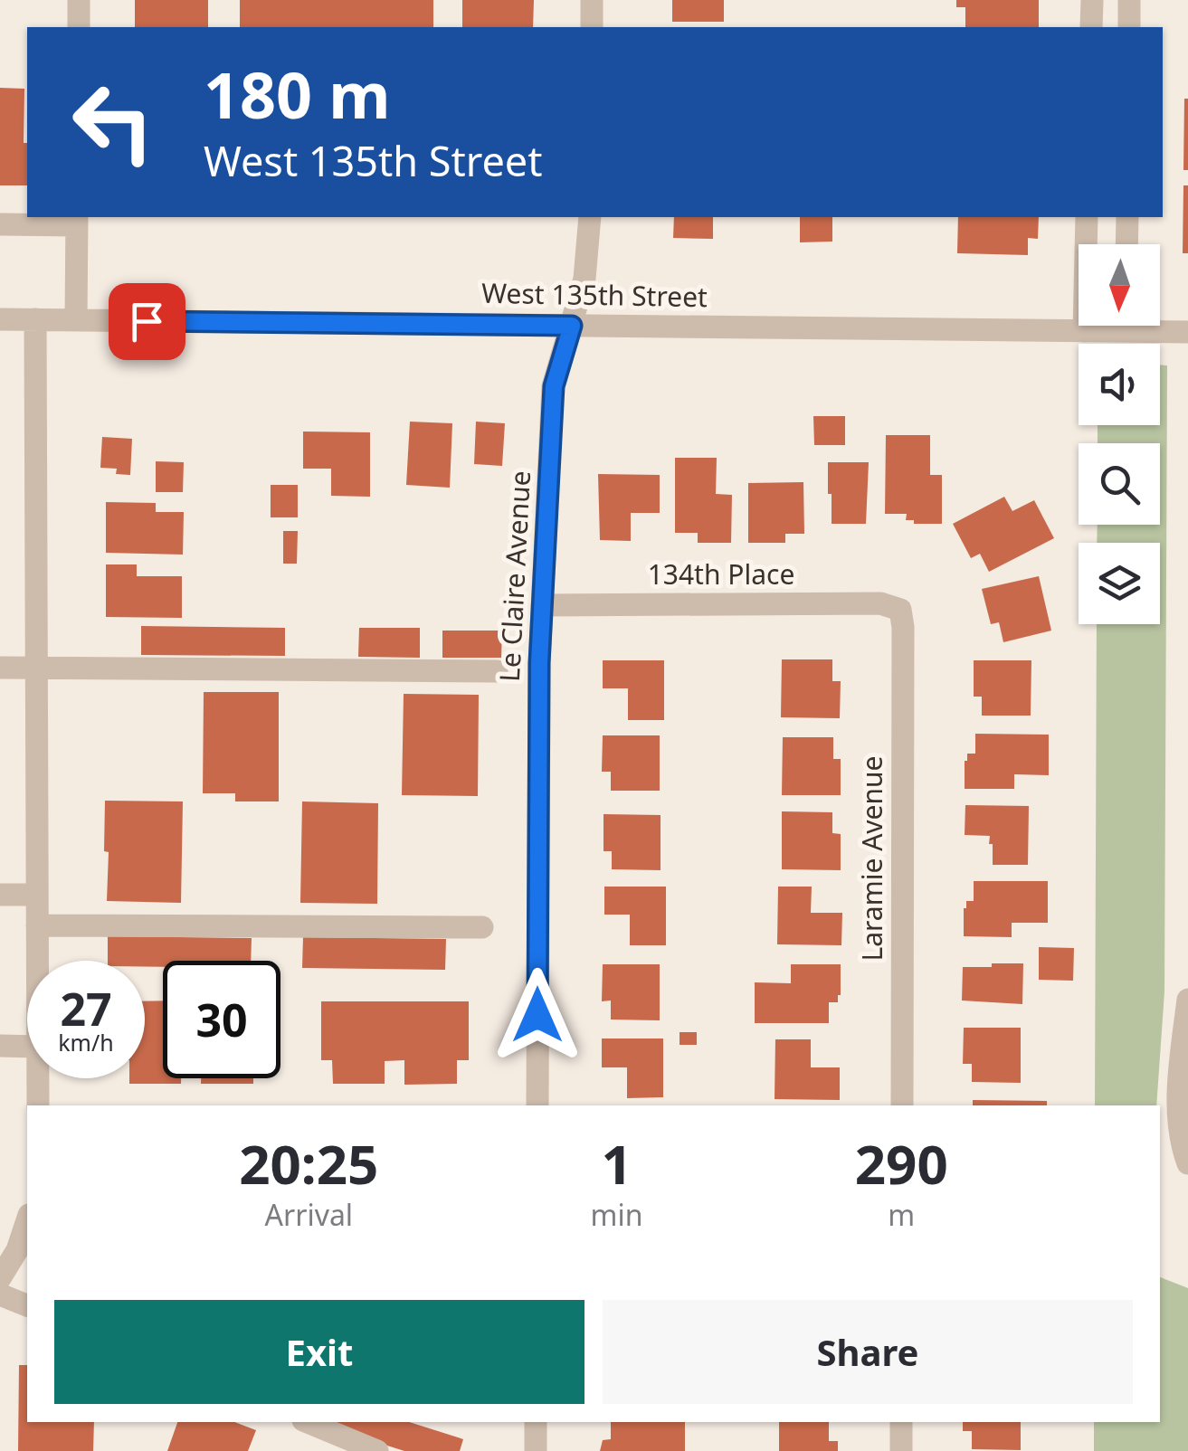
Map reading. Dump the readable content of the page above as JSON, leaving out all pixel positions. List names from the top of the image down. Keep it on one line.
{"streets":{"street":["West 135th Street","134th Place","Le Claire Avenue","Laramie Avenue"]},"crossings":[["West 135th Street","Le Claire Avenue"],["134th Place","Le Claire Avenue"],["134th Place","Laramie Avenue"]],"north":"bottom","page":{"turn":["180 m","West 135th Street"],"speed":"27 km/h","limit":"30","eta":["20:25","Arrival","1","min","290","m"],"buttons":["Exit","Share"]}}
